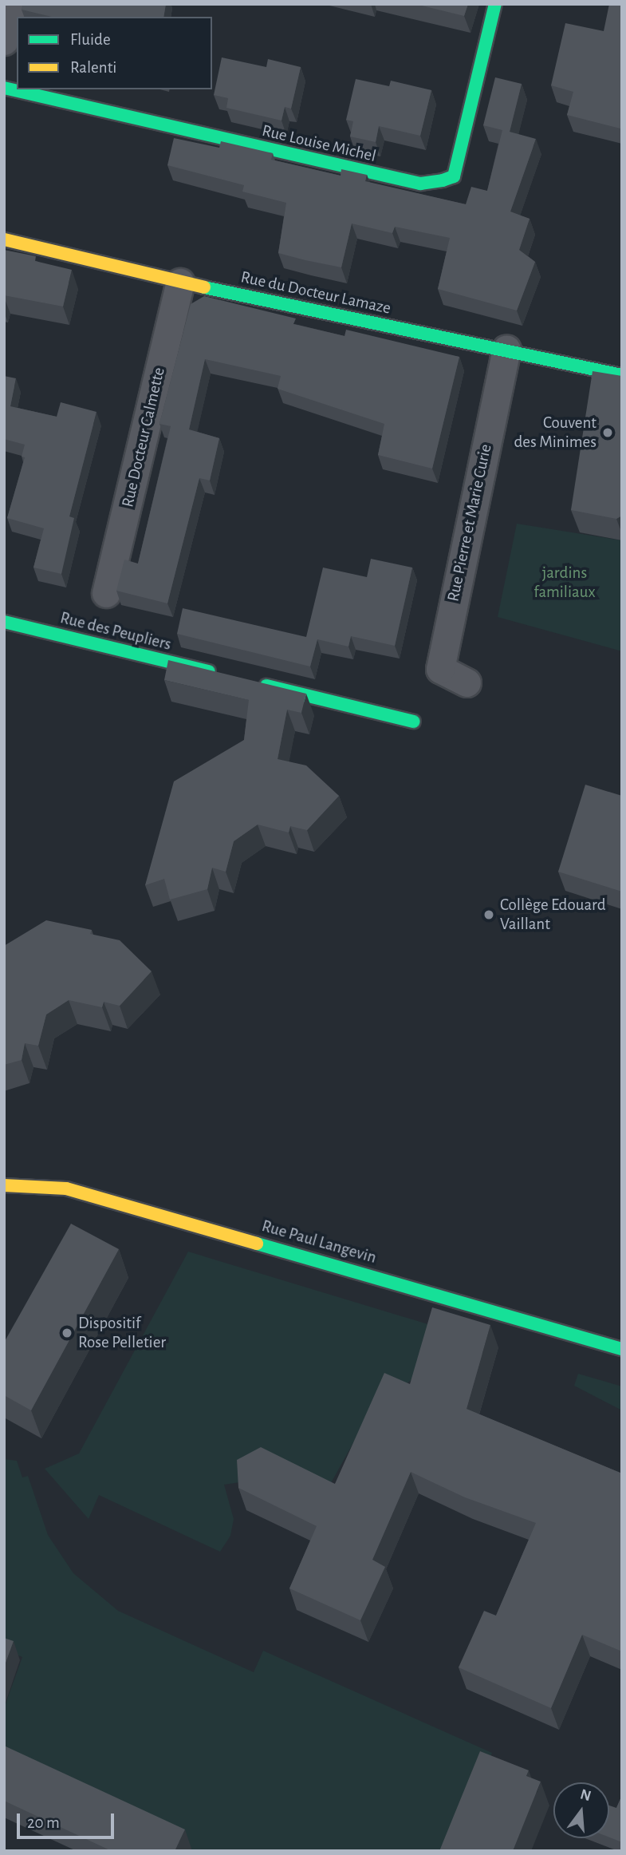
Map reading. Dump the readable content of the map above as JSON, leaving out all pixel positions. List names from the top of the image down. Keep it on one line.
{"streets":{"street":["Rue Louise Michel","Rue du Docteur Lamaze","Rue Docteur Calmette","Rue Pierre et Marie Curie","Rue des Peupliers","Rue Paul Langevin"]},"crossings":[["Rue du Docteur Lamaze","Rue Docteur Calmette"],["Rue du Docteur Lamaze","Rue Pierre et Marie Curie"]],"parks":["jardins familiaux"],"places":["Couvent des Minimes","Collège Edouard Vaillant","Dispositif Rose Pelletier"],"legend":["Fluide","Ralenti"],"scale_bar":"20 m","north":"top"}
